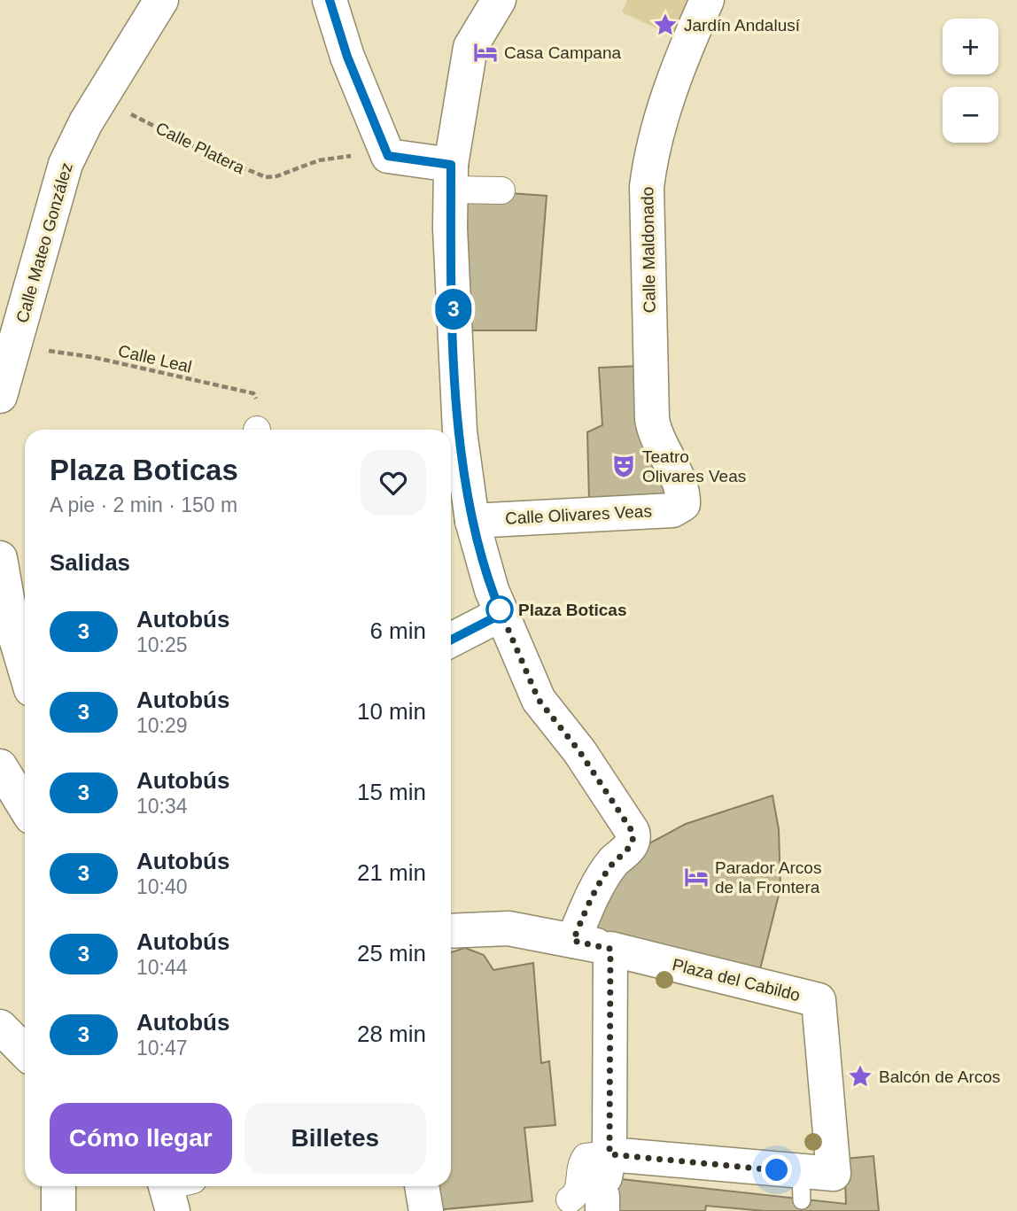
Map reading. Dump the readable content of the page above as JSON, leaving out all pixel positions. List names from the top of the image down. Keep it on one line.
{"streets":{"street":["Calle Mateo González","Calle Maldonado","Calle Olivares Veas","Plaza del Cabildo"],"path":["Calle Platera","Calle Leal"]},"crossings":[["Calle Platera","Calle Mateo González"],["Calle Mateo González","Calle Leal"],["Calle Maldonado","Calle Olivares Veas"]],"places":{"place":["Jardín Andalusí","Balcón de Arcos"],"hotel":["Casa Campana","Parador Arcos de la Frontera"],"theatre":["Teatro Olivares Veas"],"other":["Plaza Boticas"]},"lines":["bus line 3"],"page":{"on_map":"3","map_buttons":["+","−"],"heading":[["Plaza Boticas","A pie · 2 min · 150 m"],"Salidas"],"list":[{"mark":"3","name":"Autobús","note":"10:25","value":"6 min"},{"mark":"3","name":"Autobús","note":"10:29","value":"10 min"},{"mark":"3","name":"Autobús","note":"10:34","value":"15 min"},{"mark":"3","name":"Autobús","note":"10:40","value":"21 min"},{"mark":"3","name":"Autobús","note":"10:44","value":"25 min"},{"mark":"3","name":"Autobús","note":"10:47","value":"28 min"}],"buttons":["Cómo llegar","Billetes"]}}
